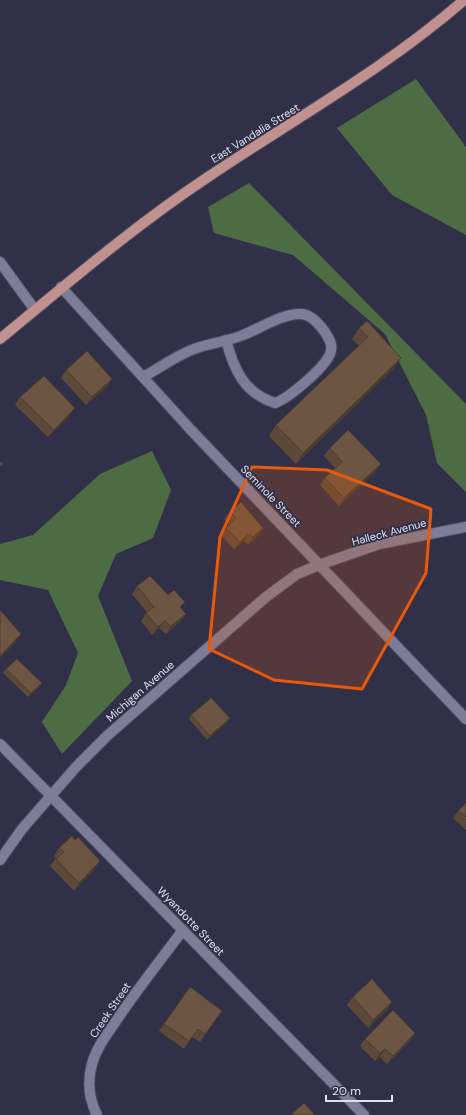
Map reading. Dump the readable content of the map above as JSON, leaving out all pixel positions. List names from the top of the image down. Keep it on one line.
{"streets":{"main road":["East Vandalia Street"],"street":["Seminole Street","Halleck Avenue","Michigan Avenue","Wyandotte Street","Creek Street"]},"crossings":[["East Vandalia Street","Seminole Street"],["Seminole Street","Halleck Avenue"],["Seminole Street","Michigan Avenue"],["Halleck Avenue","Michigan Avenue"],["Michigan Avenue","Wyandotte Street"],["Wyandotte Street","Creek Street"]],"scale_bar":"20 m"}
